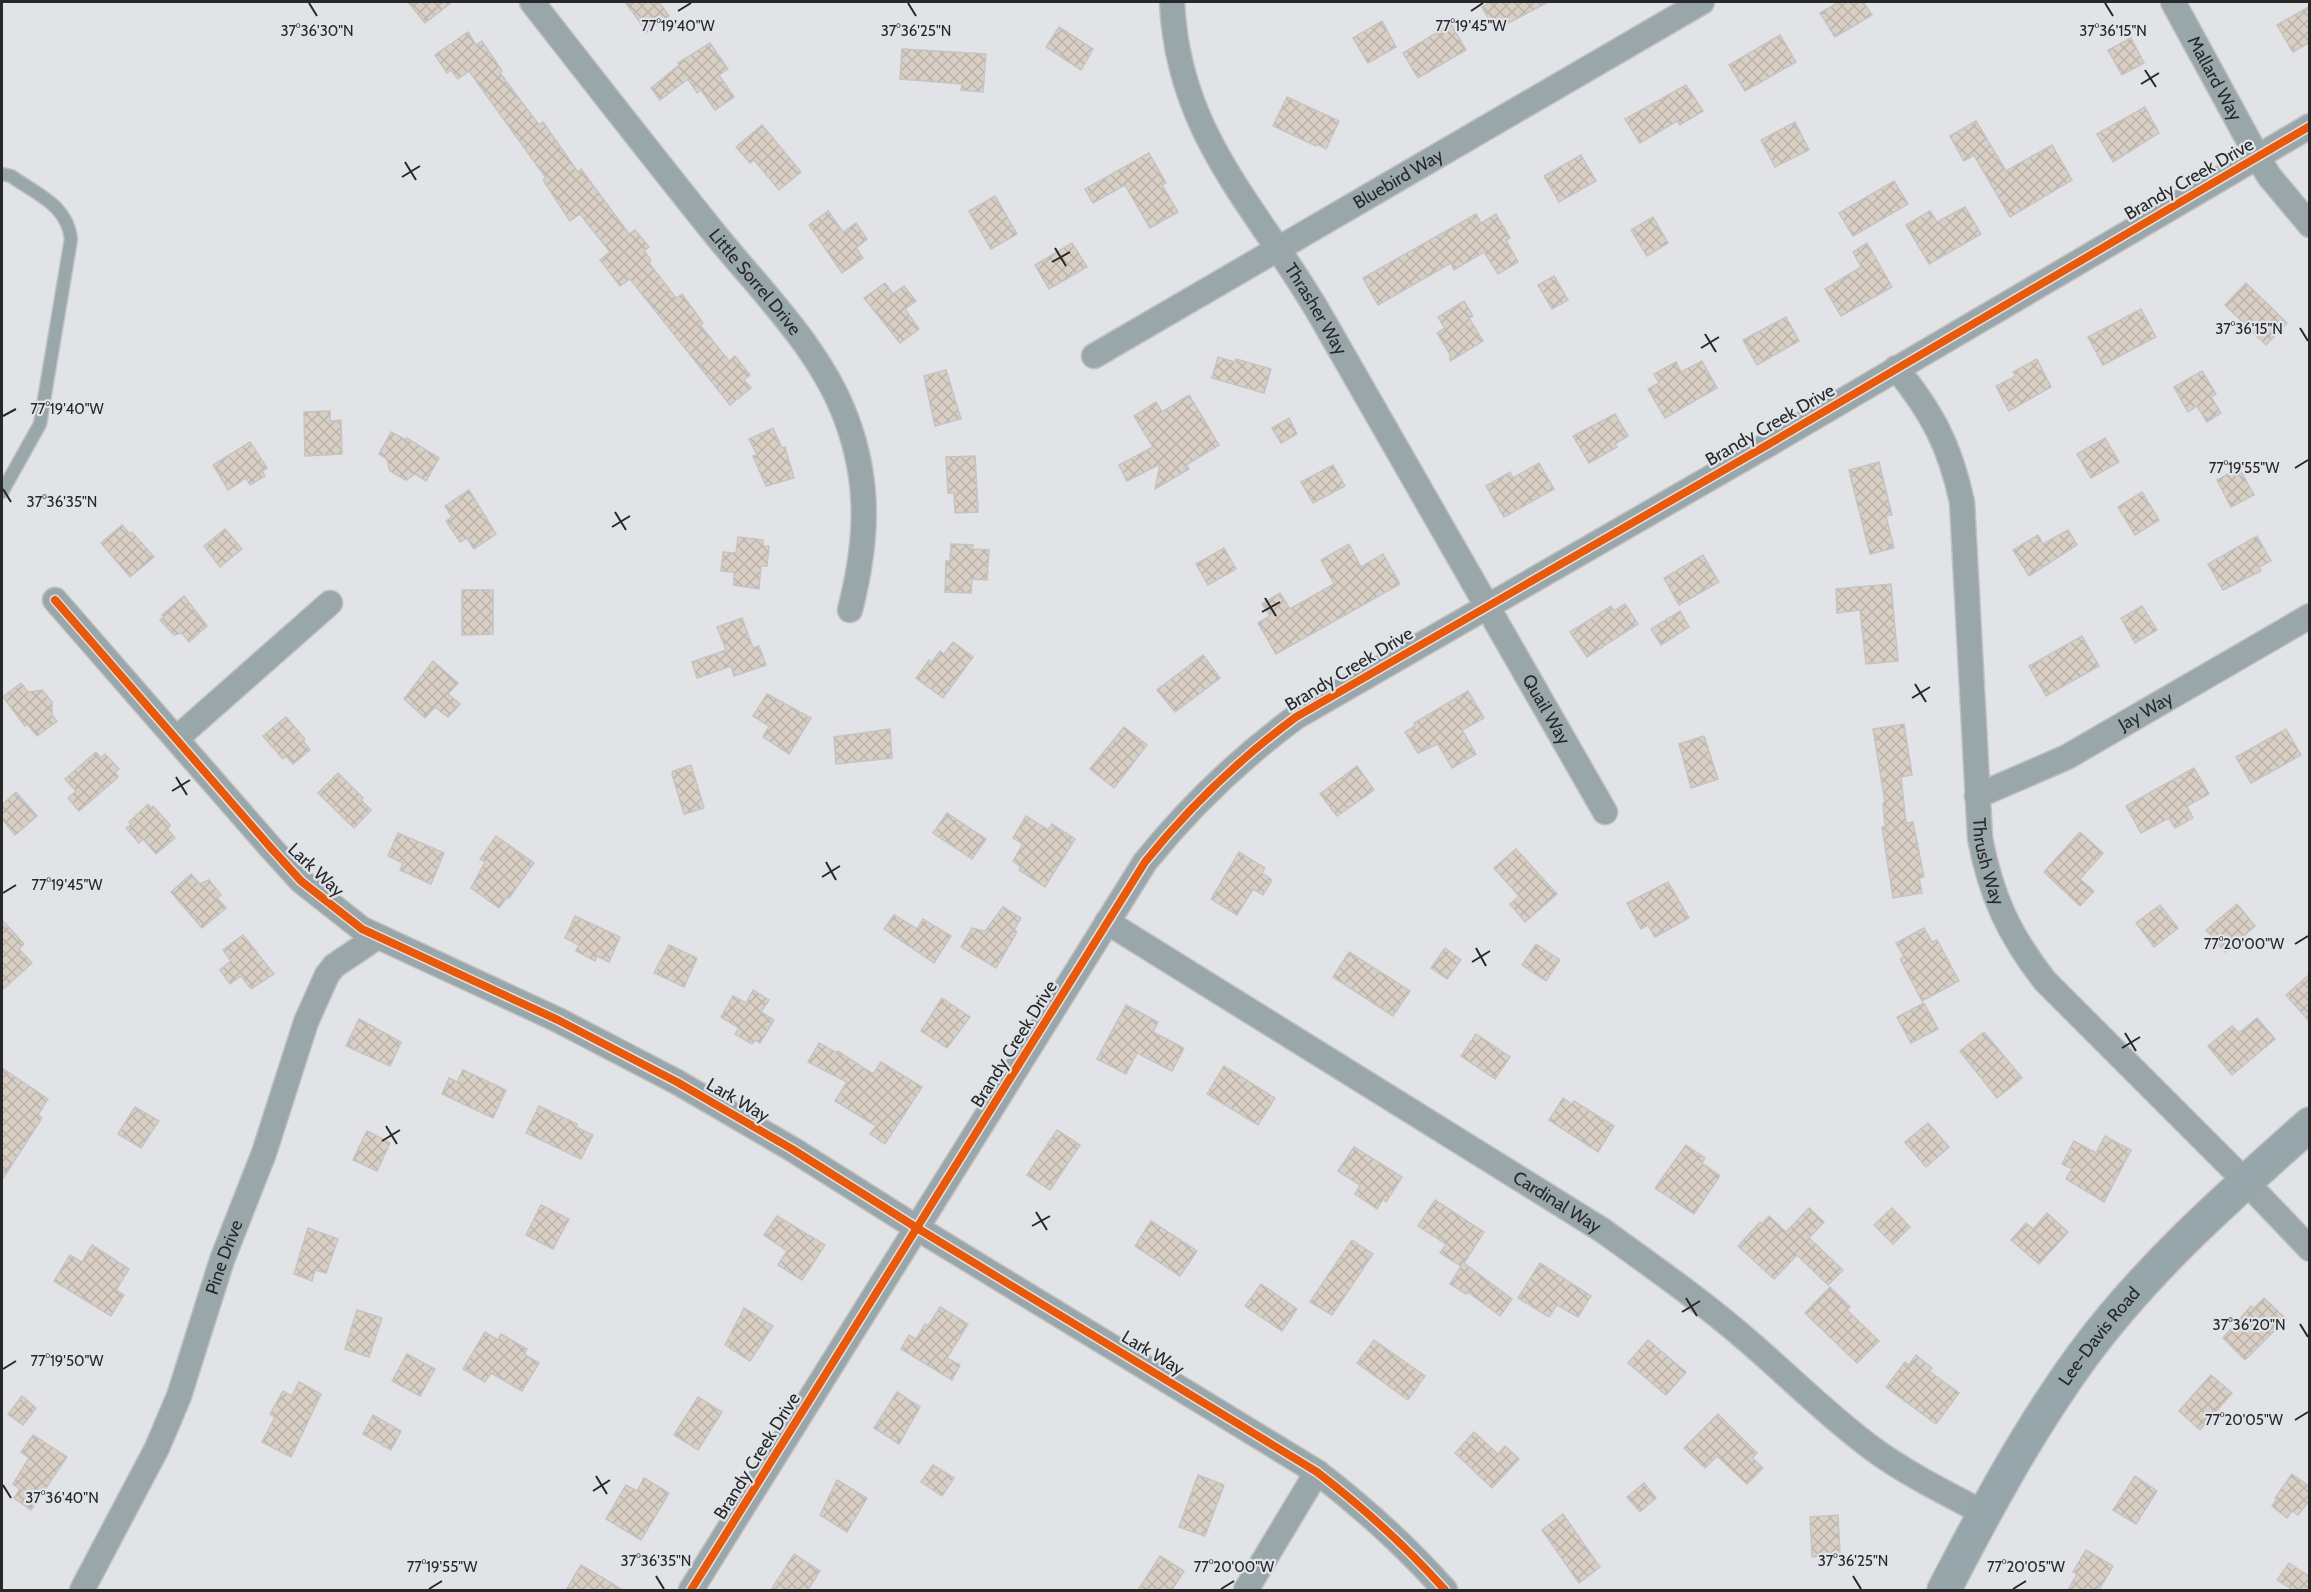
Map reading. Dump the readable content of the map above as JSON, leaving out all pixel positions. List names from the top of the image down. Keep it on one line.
{"streets":{"main road":["Lee-Davis Road"],"street":["Mallard Way","Bluebird Way","Brandy Creek Drive","Little Sorrel Drive","Thrasher Way","Quail Way","Jay Way","Thrush Way","Lark Way","Cardinal Way","Pine Drive"]},"crossings":[["Mallard Way","Brandy Creek Drive"],["Bluebird Way","Thrasher Way"],["Brandy Creek Drive","Thrasher Way"],["Brandy Creek Drive","Quail Way"],["Brandy Creek Drive","Thrush Way"],["Brandy Creek Drive","Lark Way"],["Brandy Creek Drive","Cardinal Way"],["Thrasher Way","Quail Way"],["Jay Way","Thrush Way"],["Thrush Way","Lee-Davis Road"],["Lark Way","Pine Drive"],["Cardinal Way","Lee-Davis Road"]],"coordinates":["77°19'40\"W","77°19'45\"W","37°36'30\"N","37°36'25\"N","37°36'15\"N","77°19'55\"W","37°36'35\"N","77°20'00\"W","37°36'20\"N","77°19'50\"W","77°20'05\"W","37°36'40\"N"]}
